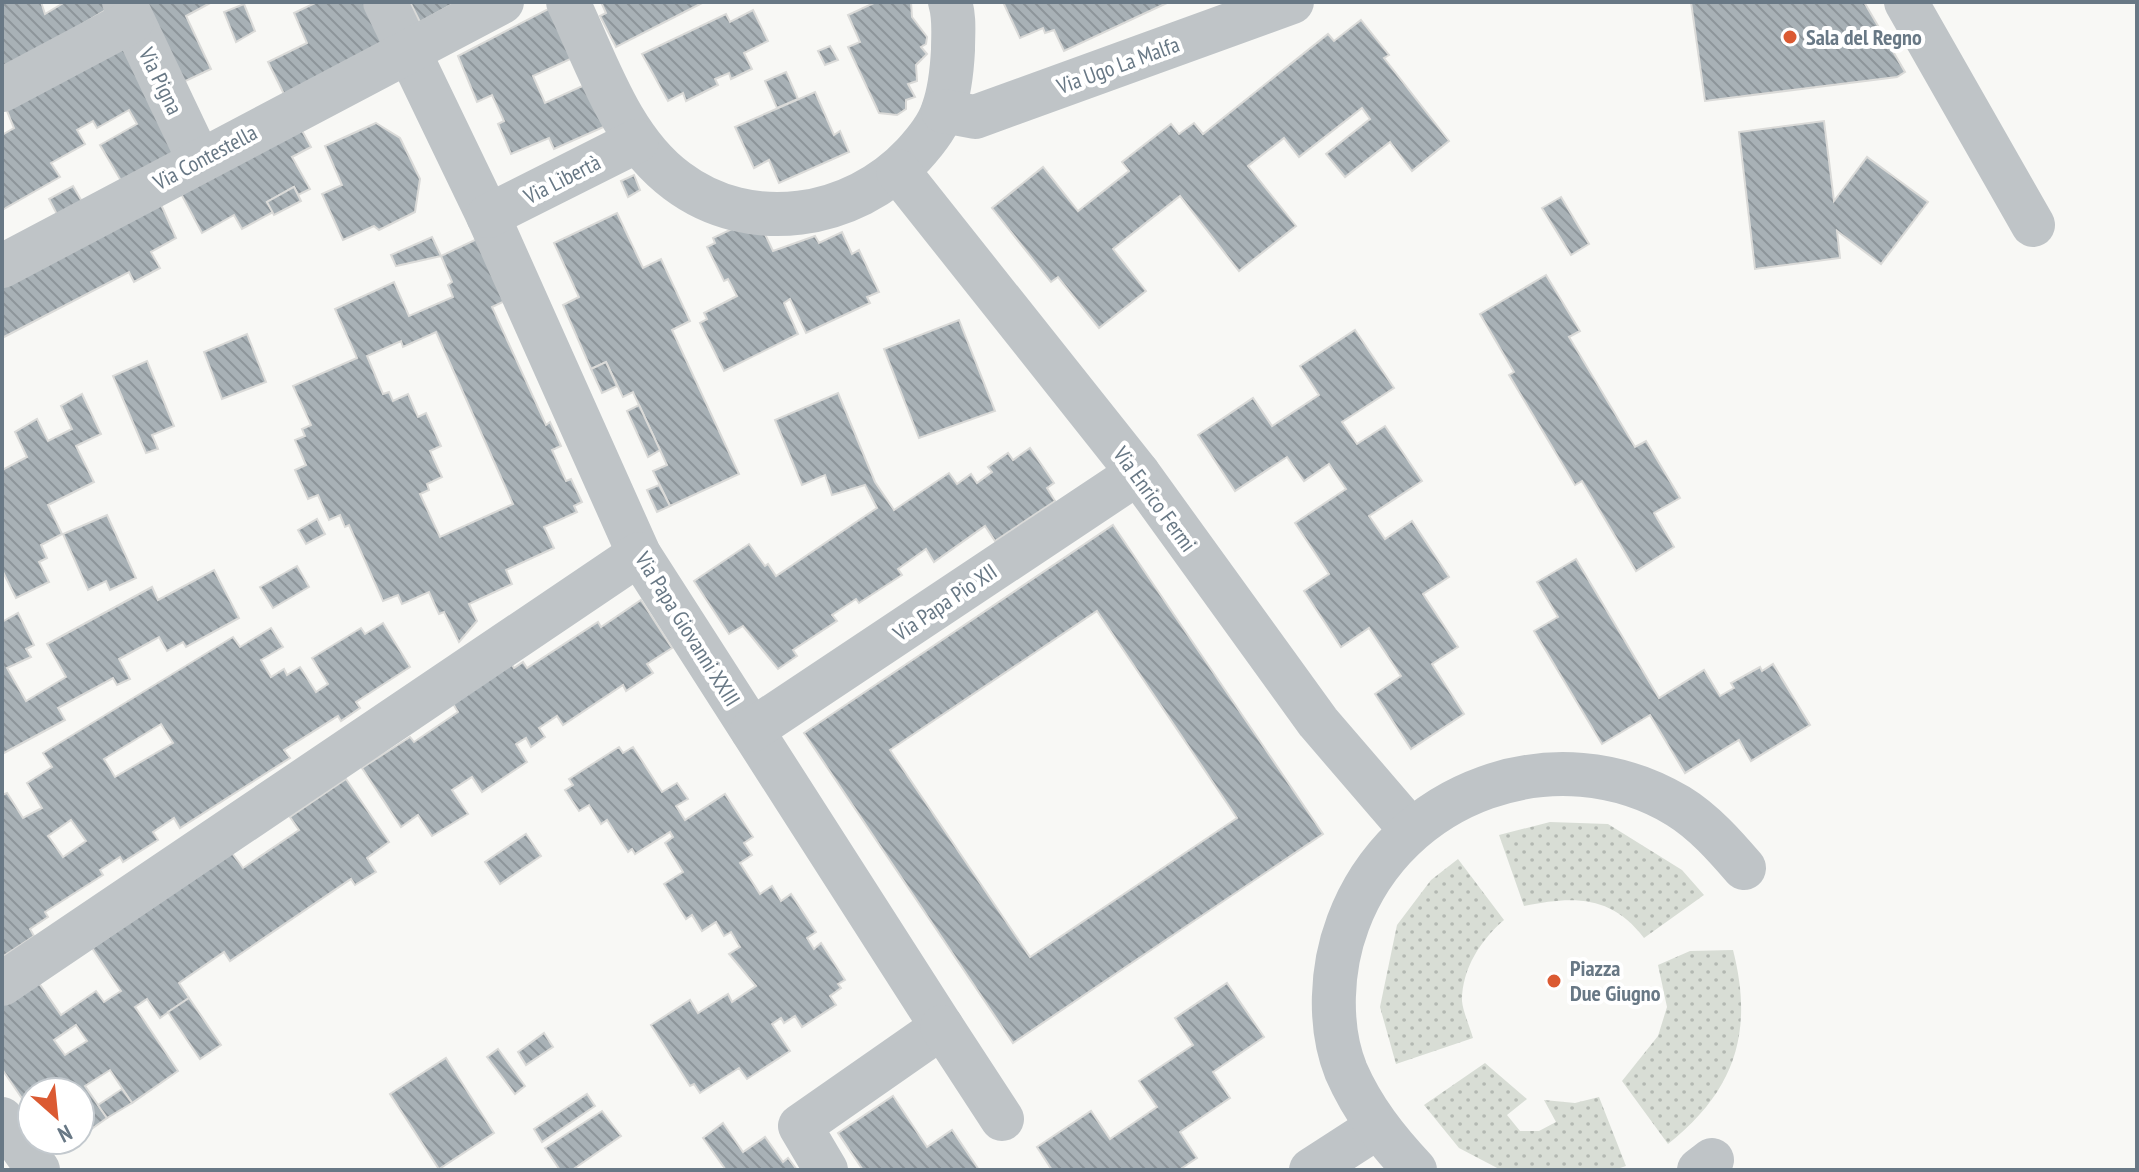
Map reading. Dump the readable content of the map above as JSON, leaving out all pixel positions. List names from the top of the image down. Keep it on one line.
{"streets":{"street":["Via Ugo La Malfa","Via Pigna","Via Contestella","Via Libertà","Via Enrico Fermi","Via Papa Pio XII","Via Papa Giovanni XXIII"]},"crossings":[["Via Pigna","Via Contestella"],["Via Contestella","Via Papa Giovanni XXIII"],["Via Libertà","Via Papa Giovanni XXIII"],["Via Enrico Fermi","Via Papa Pio XII"],["Via Papa Pio XII","Via Papa Giovanni XXIII"]],"places":["Sala del Regno","Piazza Due Giugno"],"north":"bottom right"}
